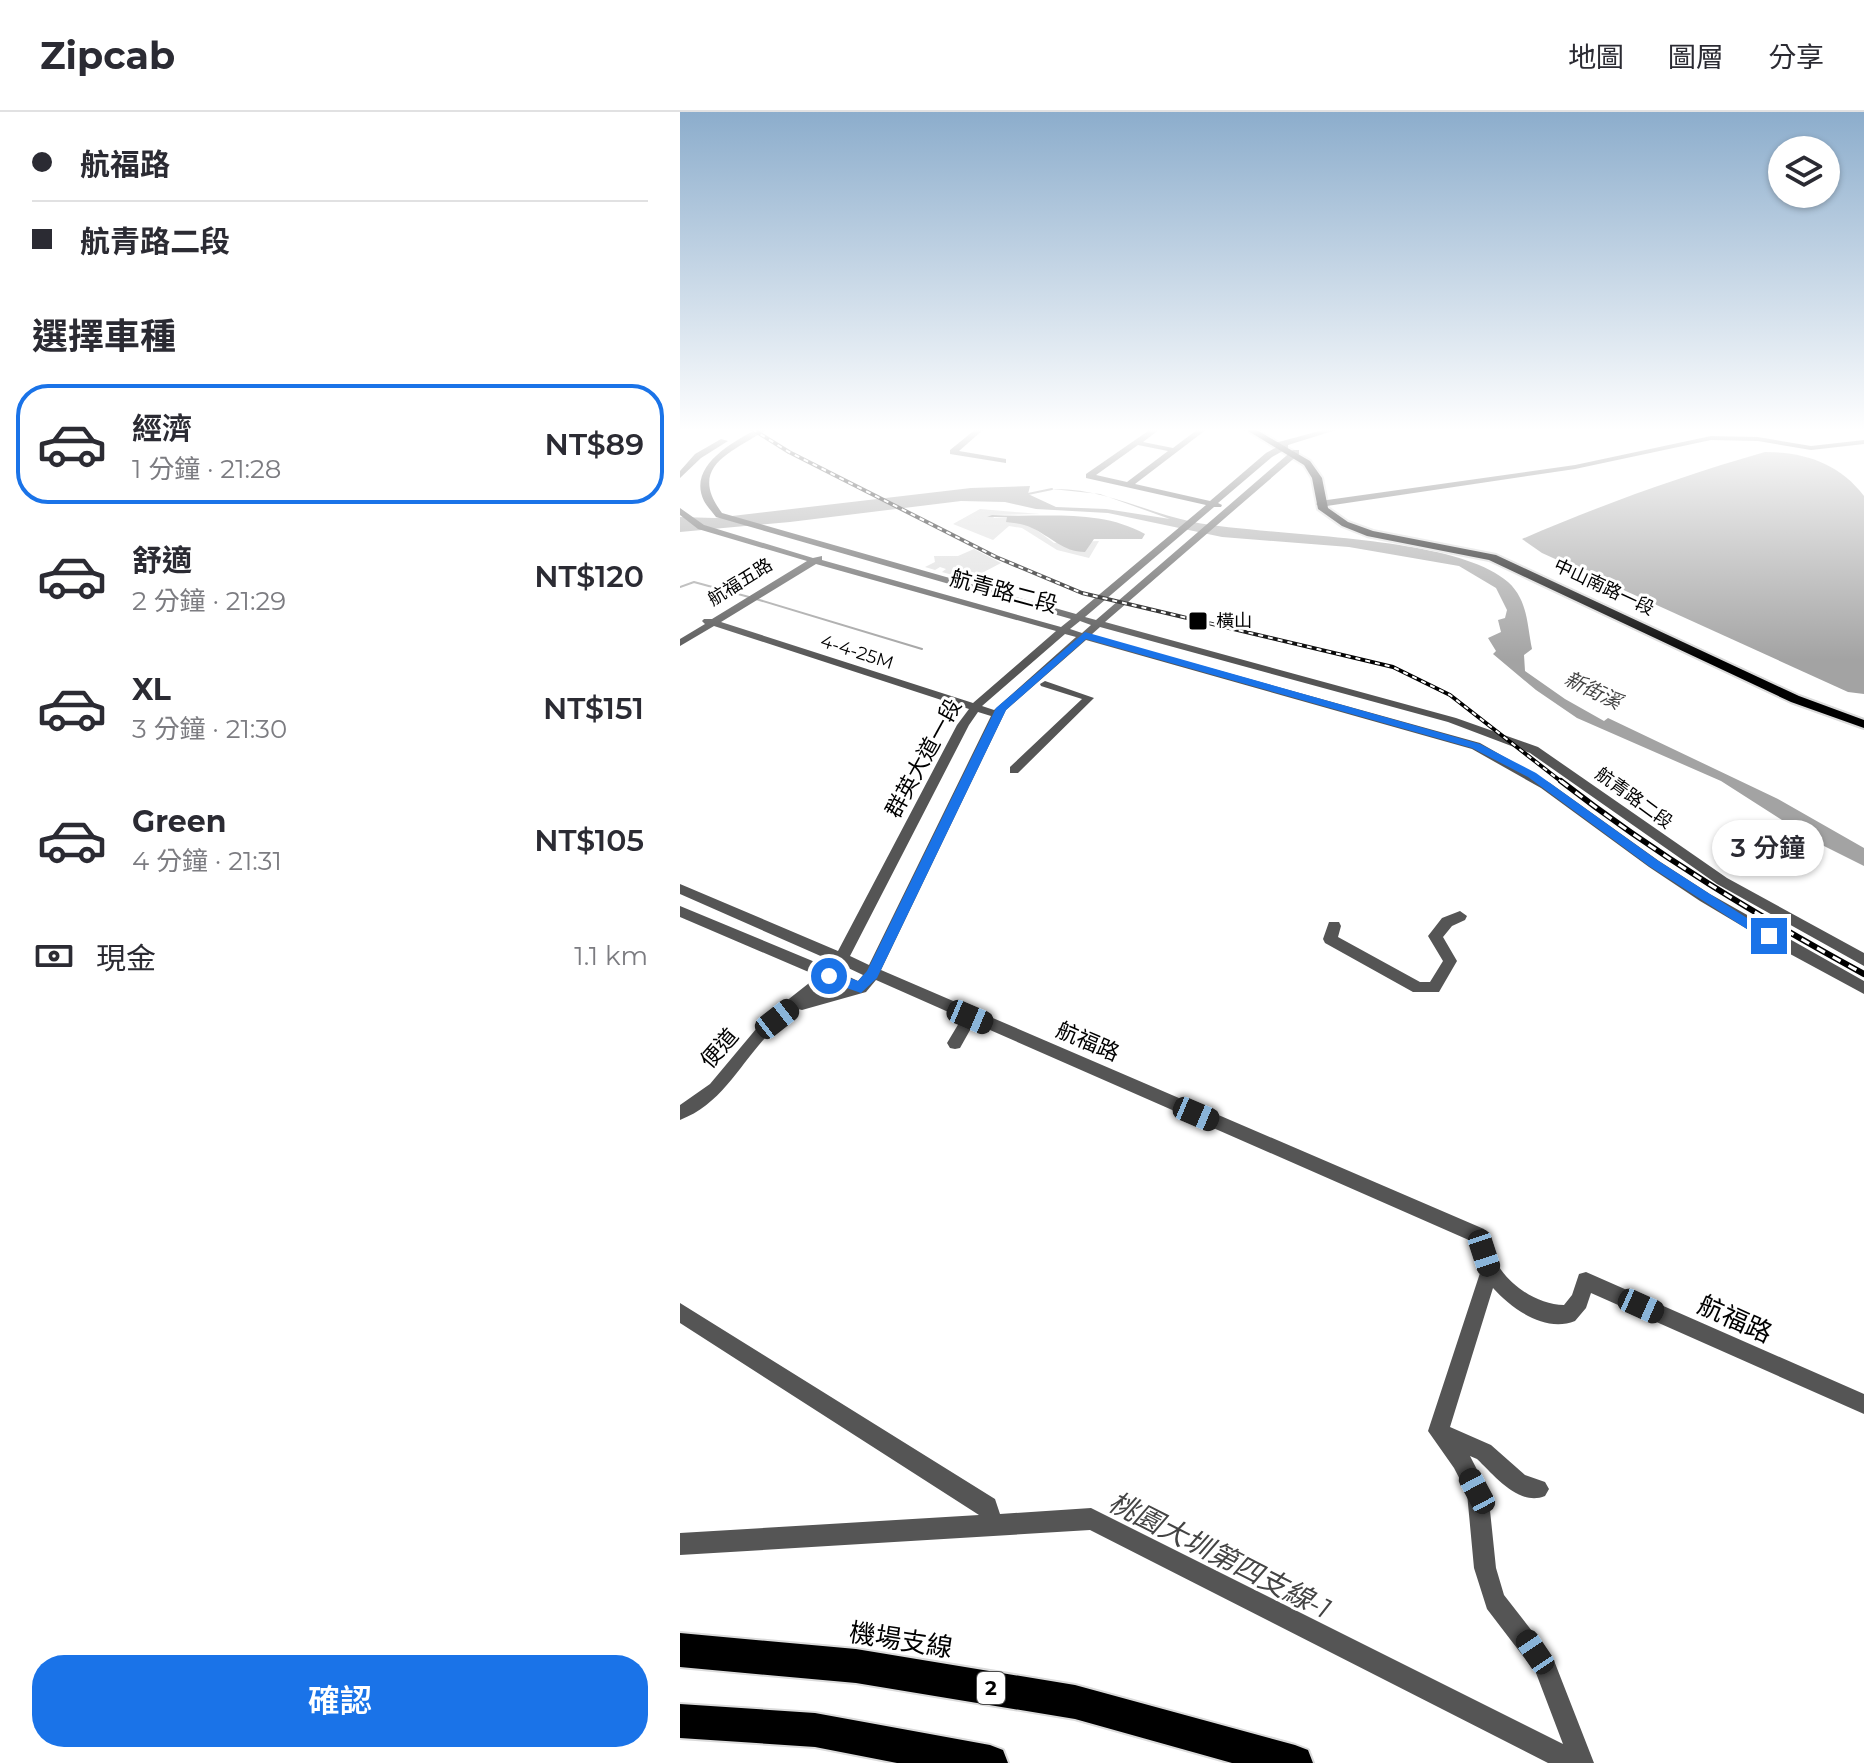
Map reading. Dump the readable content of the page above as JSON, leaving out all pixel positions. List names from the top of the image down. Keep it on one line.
{"streets":{"highway":["機場支線","2"],"main road":["中山南路一段"],"street":["航福五路","航青路二段","4-4-25M","群英大道一段","航福路","便道"]},"crossings":[["航福五路","航青路二段"],["航福五路","4-4-25M"],["航青路二段","群英大道一段"],["4-4-25M","群英大道一段"],["群英大道一段","航福路"],["群英大道一段","便道"],["航福路","便道"]],"water":["新街溪","桃園大圳第四支線-1"],"places":{"transit":["橫山"]},"page":{"header":"Zipcab","nav":["地圖","圖層","分享"],"banner":["航福路","航青路二段"],"heading":"選擇車種","list":[{"name":"經濟","note":"1 分鐘 · 21:28","value":"NT$89"},{"name":"舒適","note":"2 分鐘 · 21:29","value":"NT$120"},{"name":"XL","note":"3 分鐘 · 21:30","value":"NT$151"},{"name":"Green","note":"4 分鐘 · 21:31","value":"NT$105"}],"bubble":"3 分鐘","pay":["現金","1.1 km"],"buttons":"確認"}}
